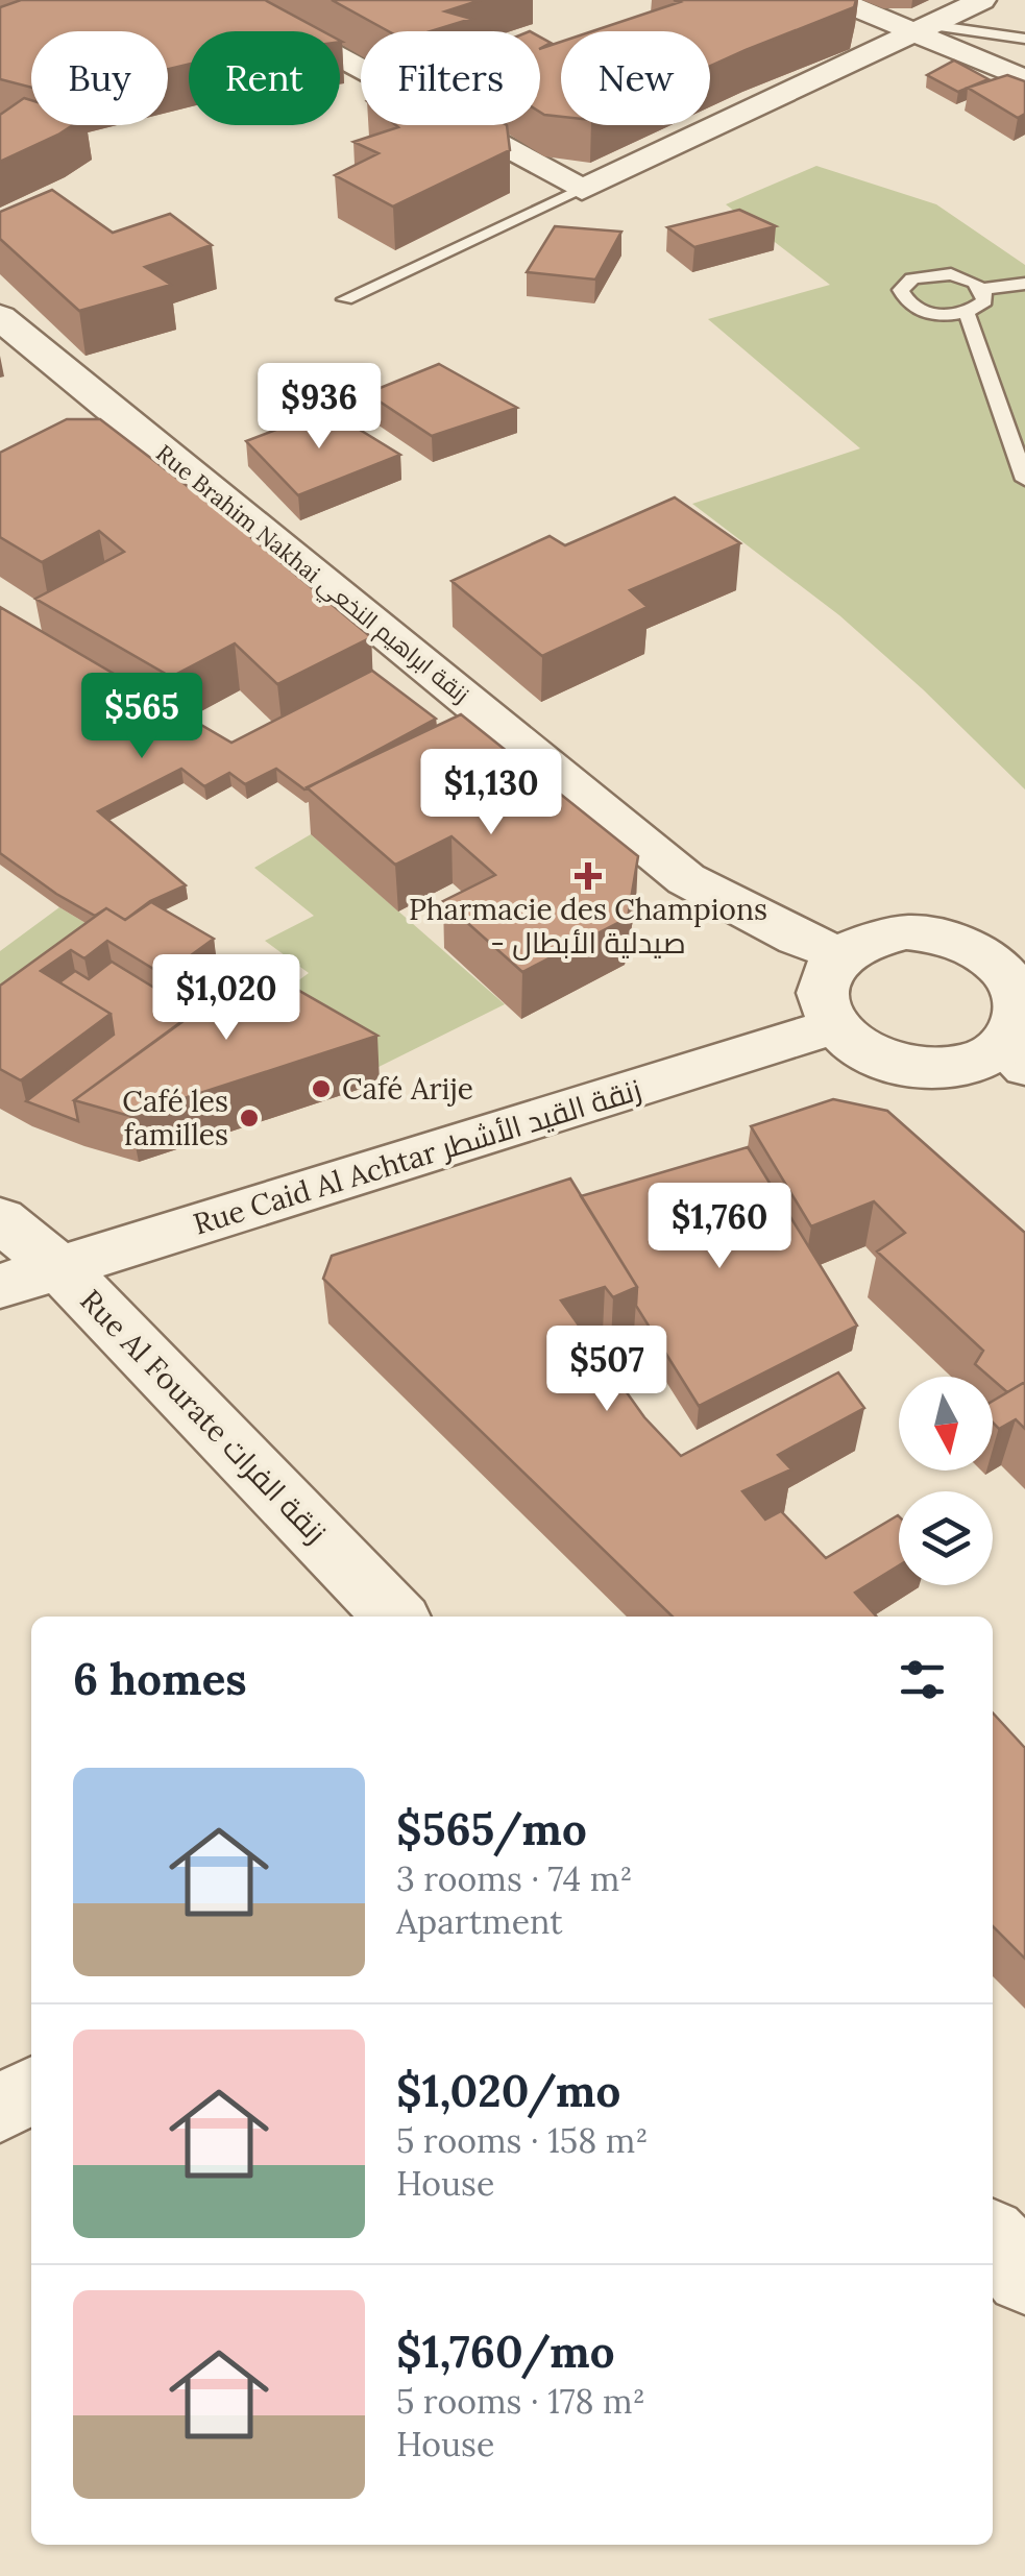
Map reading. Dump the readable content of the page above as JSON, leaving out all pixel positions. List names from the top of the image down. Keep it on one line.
{"streets":{"street":["Rue Brahim Nakhai زنقة ابراهيم النخعي","Rue Caid Al Achtar زنقة القيد الأشطر","Rue Al Fourate زنقة الفرات"]},"crossings":[["Rue Brahim Nakhai زنقة ابراهيم النخعي","Rue Caid Al Achtar زنقة القيد الأشطر"],["Rue Caid Al Achtar زنقة القيد الأشطر","Rue Al Fourate زنقة الفرات"]],"places":{"health":["Pharmacie des Champions - صيدلية الأبطال"],"other":["Café Arije","Café les familles"]},"north":"bottom","page":{"chip":["Buy","Rent","Filters","New"],"price":["$936","$565","$1,130","$1,020","$1,760","$507"],"heading":"6 homes","list":[{"name":"$565/mo","note":"3 rooms · 74 m² · Apartment"},{"name":"$1,020/mo","note":"5 rooms · 158 m² · House"},{"name":"$1,760/mo","note":"5 rooms · 178 m² · House"}]}}
